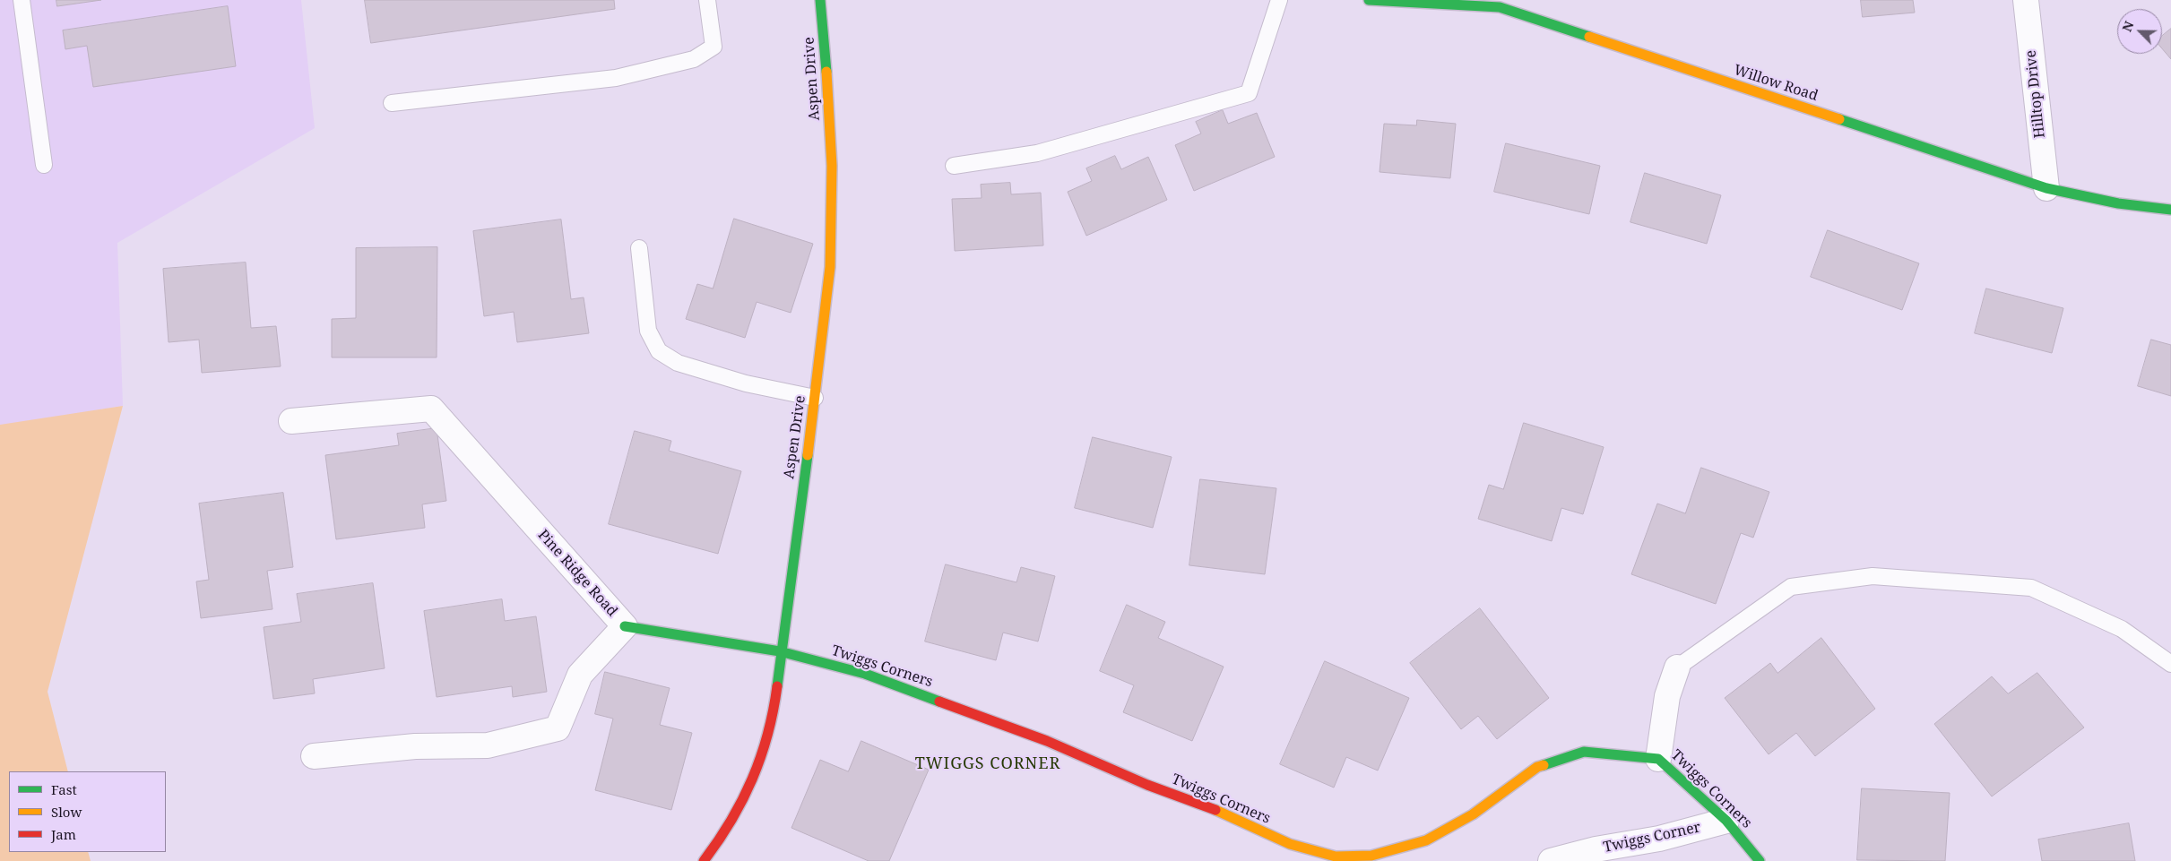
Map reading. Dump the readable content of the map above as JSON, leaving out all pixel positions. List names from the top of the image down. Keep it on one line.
{"streets":{"street":["Aspen Drive","Willow Road","Hilltop Drive","Pine Ridge Road","Twiggs Corners","Twiggs Corner"]},"crossings":[["Aspen Drive","Twiggs Corners"],["Willow Road","Hilltop Drive"],["Pine Ridge Road","Twiggs Corners"],["Twiggs Corners","Twiggs Corner"]],"districts":["TWIGGS CORNER"],"legend":["Fast","Slow","Jam"],"north":"top left"}
